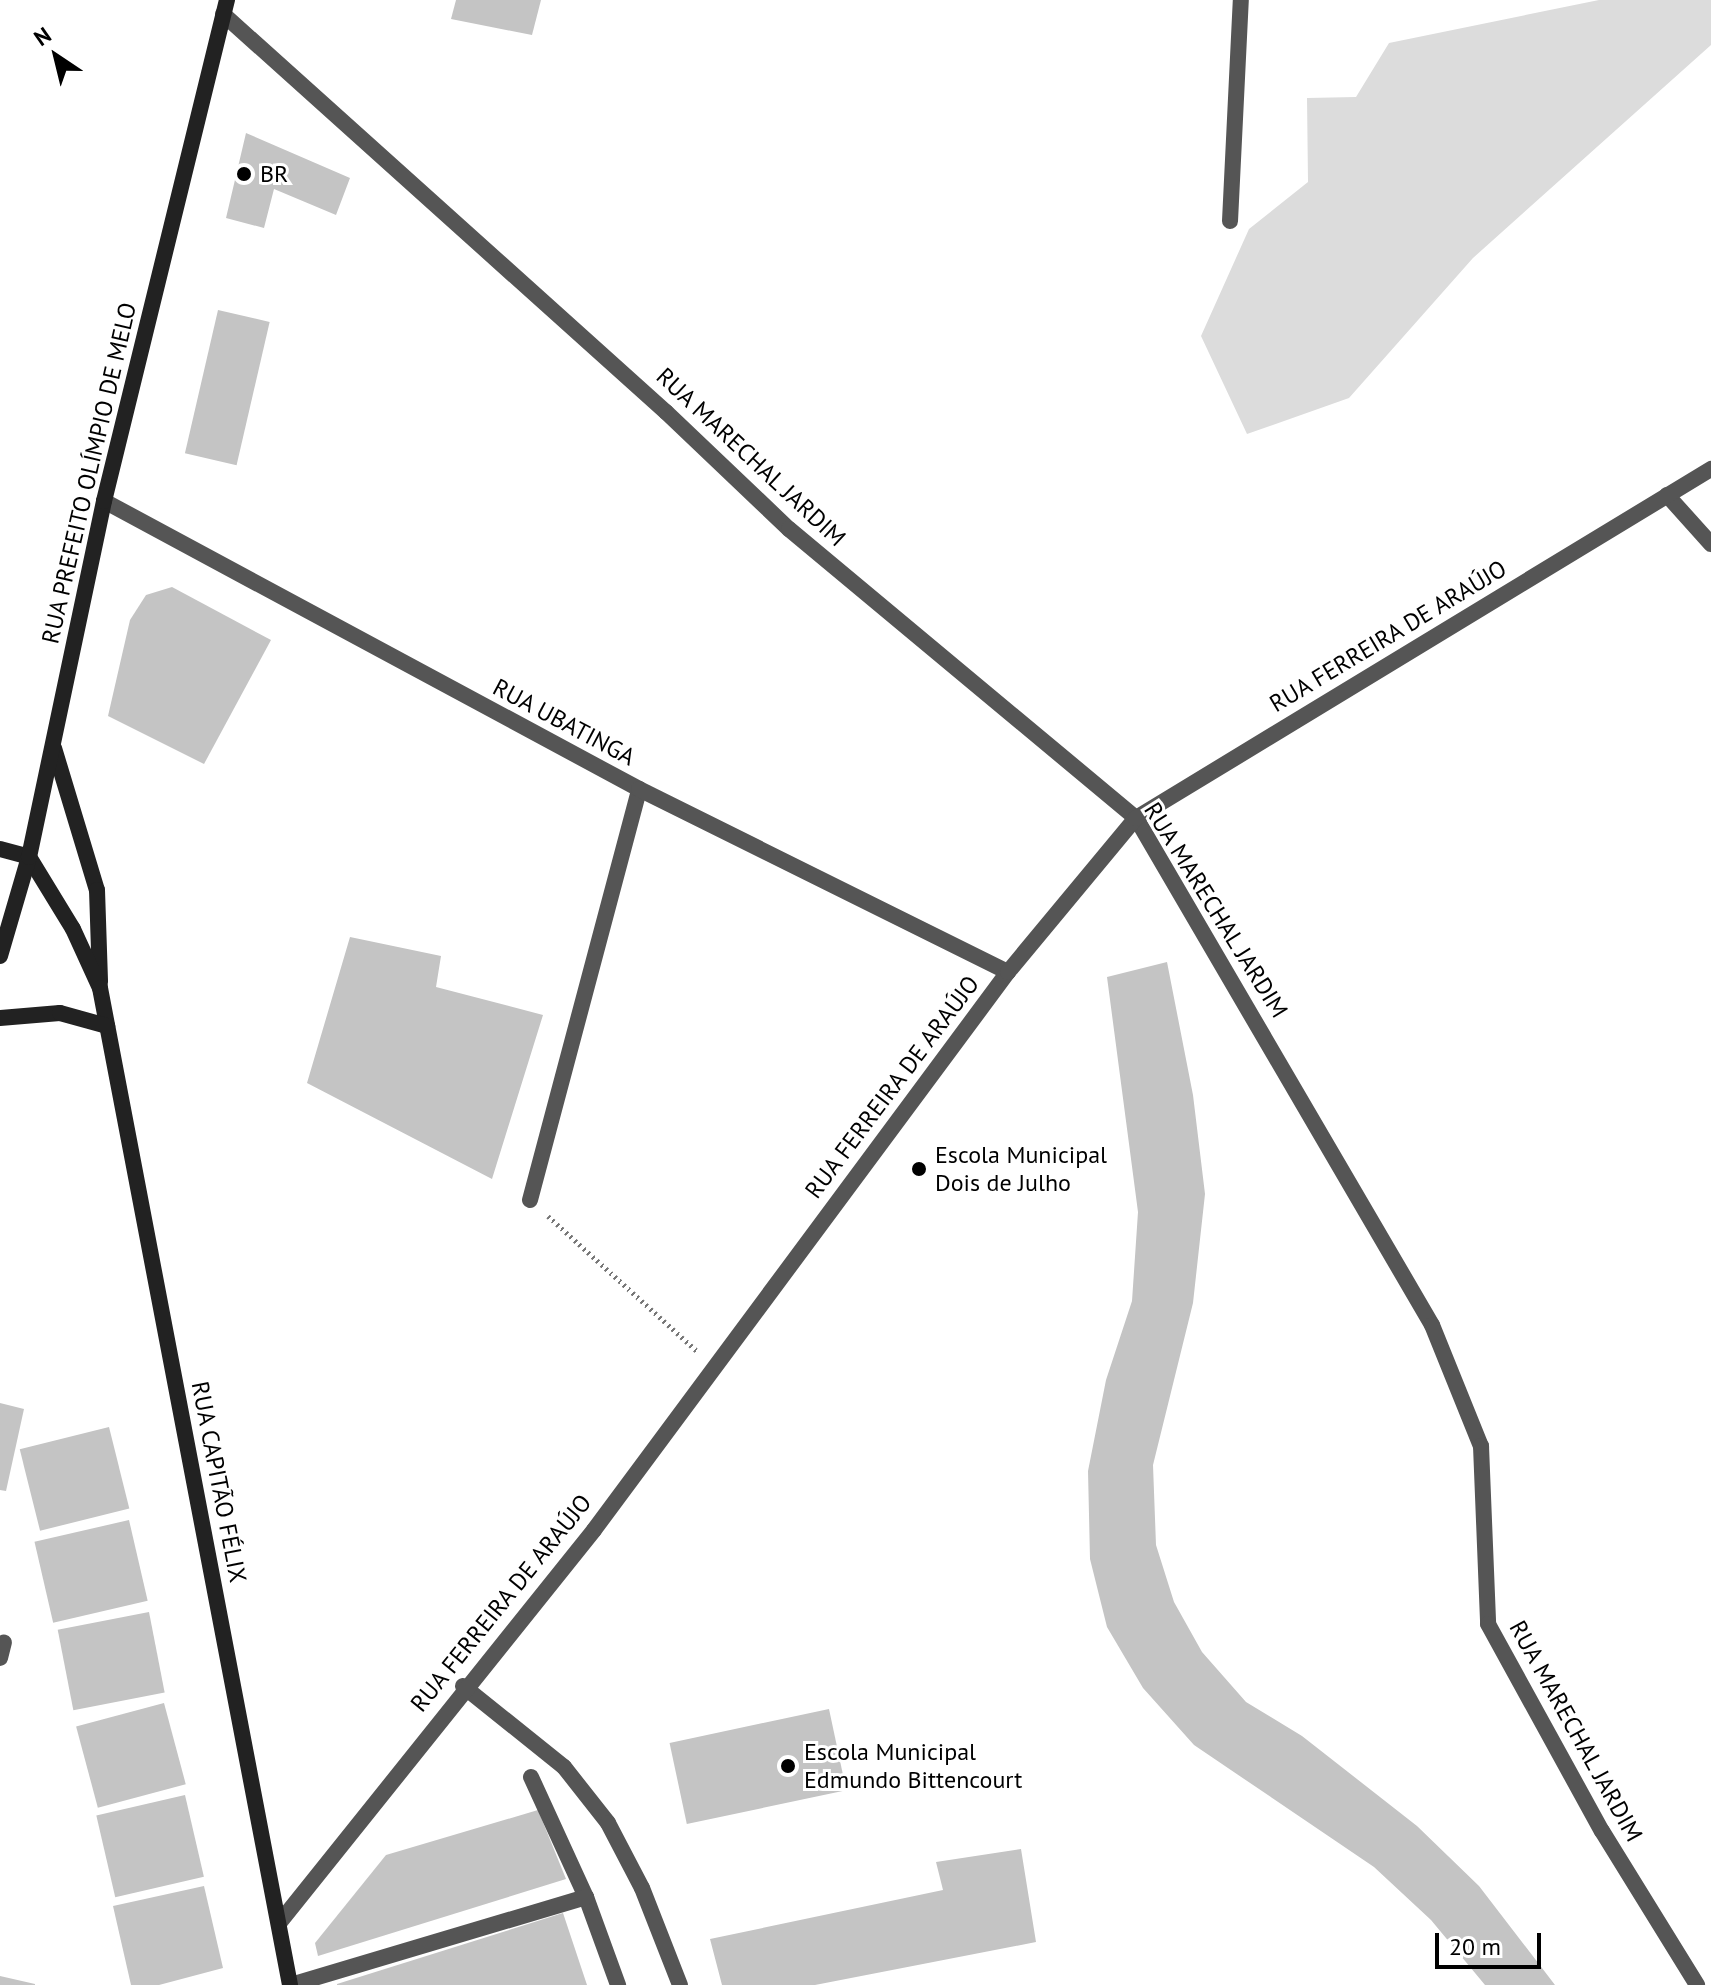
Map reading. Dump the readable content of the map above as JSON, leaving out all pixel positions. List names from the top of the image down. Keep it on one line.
{"streets":{"street":["RUA MARECHAL JARDIM","RUA PREFEITO OLÍMPIO DE MELO","RUA FERREIRA DE ARAÚJO","RUA UBATINGA","RUA CAPITÃO FÉLIX"]},"crossings":[["RUA MARECHAL JARDIM","RUA PREFEITO OLÍMPIO DE MELO"],["RUA MARECHAL JARDIM","RUA FERREIRA DE ARAÚJO"],["RUA PREFEITO OLÍMPIO DE MELO","RUA UBATINGA"],["RUA PREFEITO OLÍMPIO DE MELO","RUA CAPITÃO FÉLIX"],["RUA FERREIRA DE ARAÚJO","RUA UBATINGA"],["RUA FERREIRA DE ARAÚJO","RUA CAPITÃO FÉLIX"]],"places":["BR","Escola Municipal Dois de Julho","Escola Municipal Edmundo Bittencourt"],"scale_bar":"20 m","north":"top left"}
